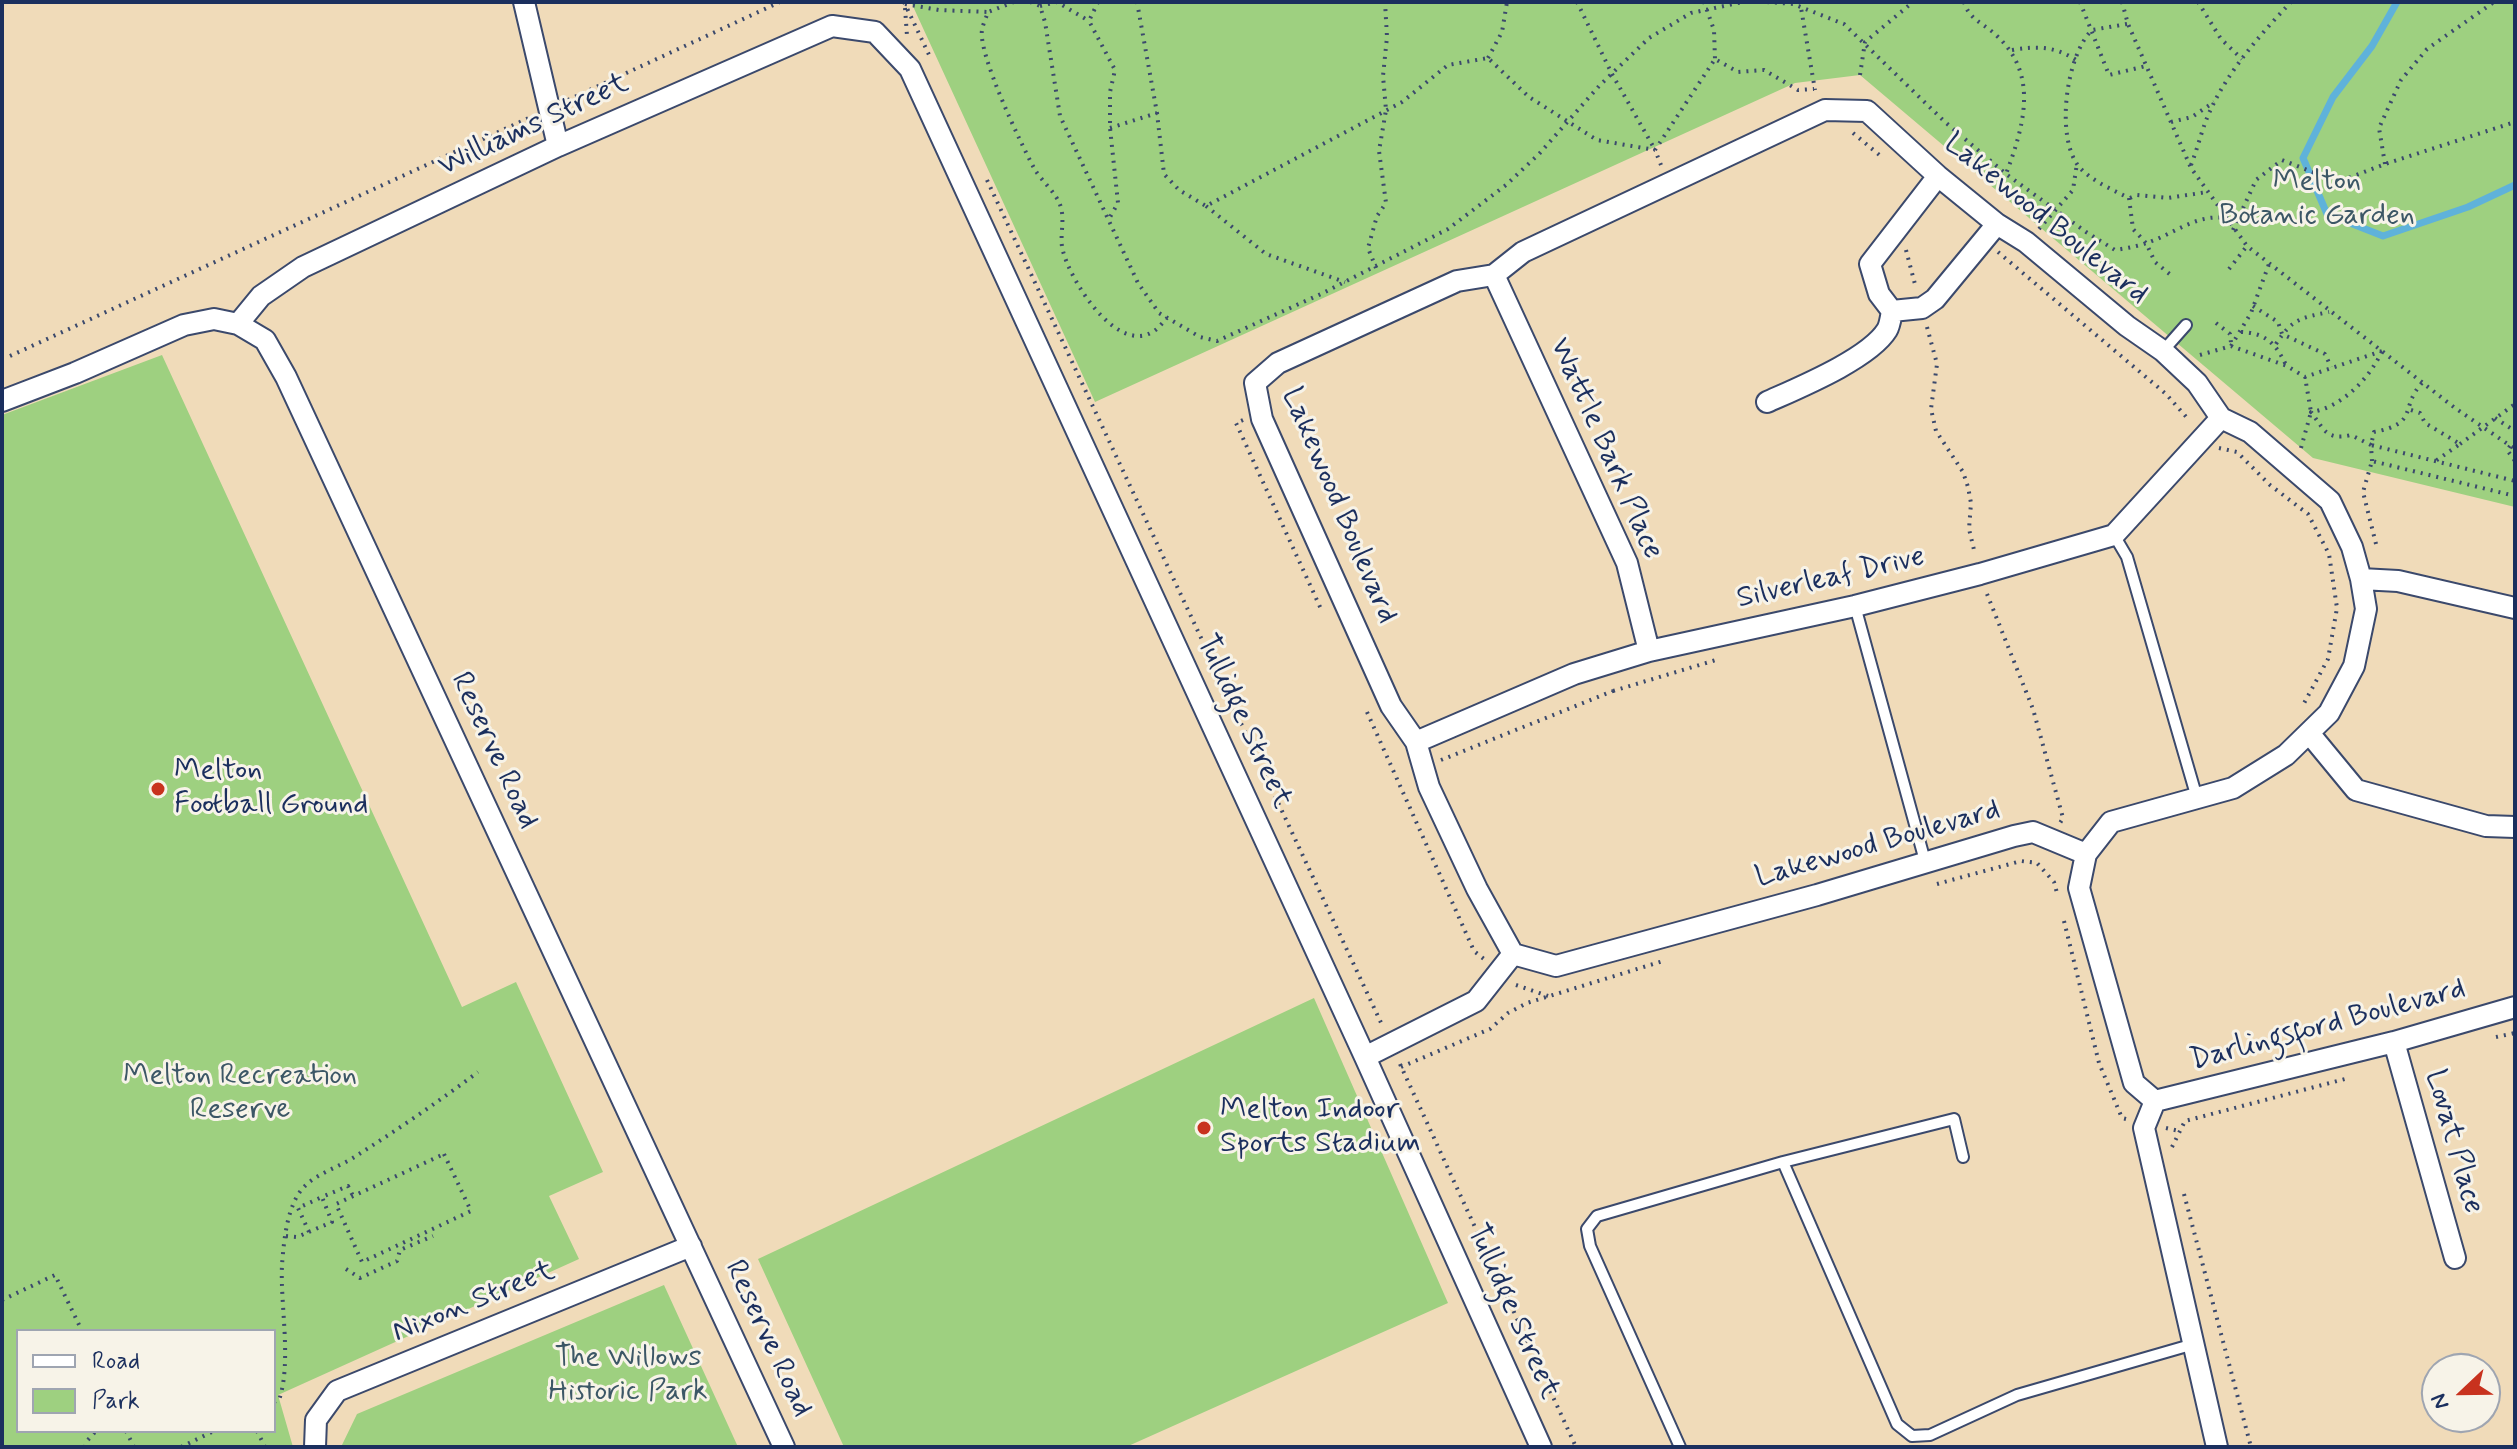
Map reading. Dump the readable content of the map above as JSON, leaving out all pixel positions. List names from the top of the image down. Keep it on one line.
{"streets":{"street":["Williams Street","Lakewood Boulevard","Wattle Bark Place","Silverleaf Drive","Tullidge Street","Reserve Road","Darlingsford Boulevard","Lovat Place","Nixon Street"]},"crossings":[["Williams Street","Tullidge Street"],["Williams Street","Reserve Road"],["Lakewood Boulevard","Wattle Bark Place"],["Lakewood Boulevard","Silverleaf Drive"],["Wattle Bark Place","Silverleaf Drive"],["Reserve Road","Nixon Street"],["Darlingsford Boulevard","Lovat Place"]],"parks":["Melton Botanic Garden","Melton Recreation Reserve","The Willows Historic Park"],"places":["Melton Football Ground","Melton Indoor Sports Stadium"],"legend":["Road","Park"],"north":"left"}
